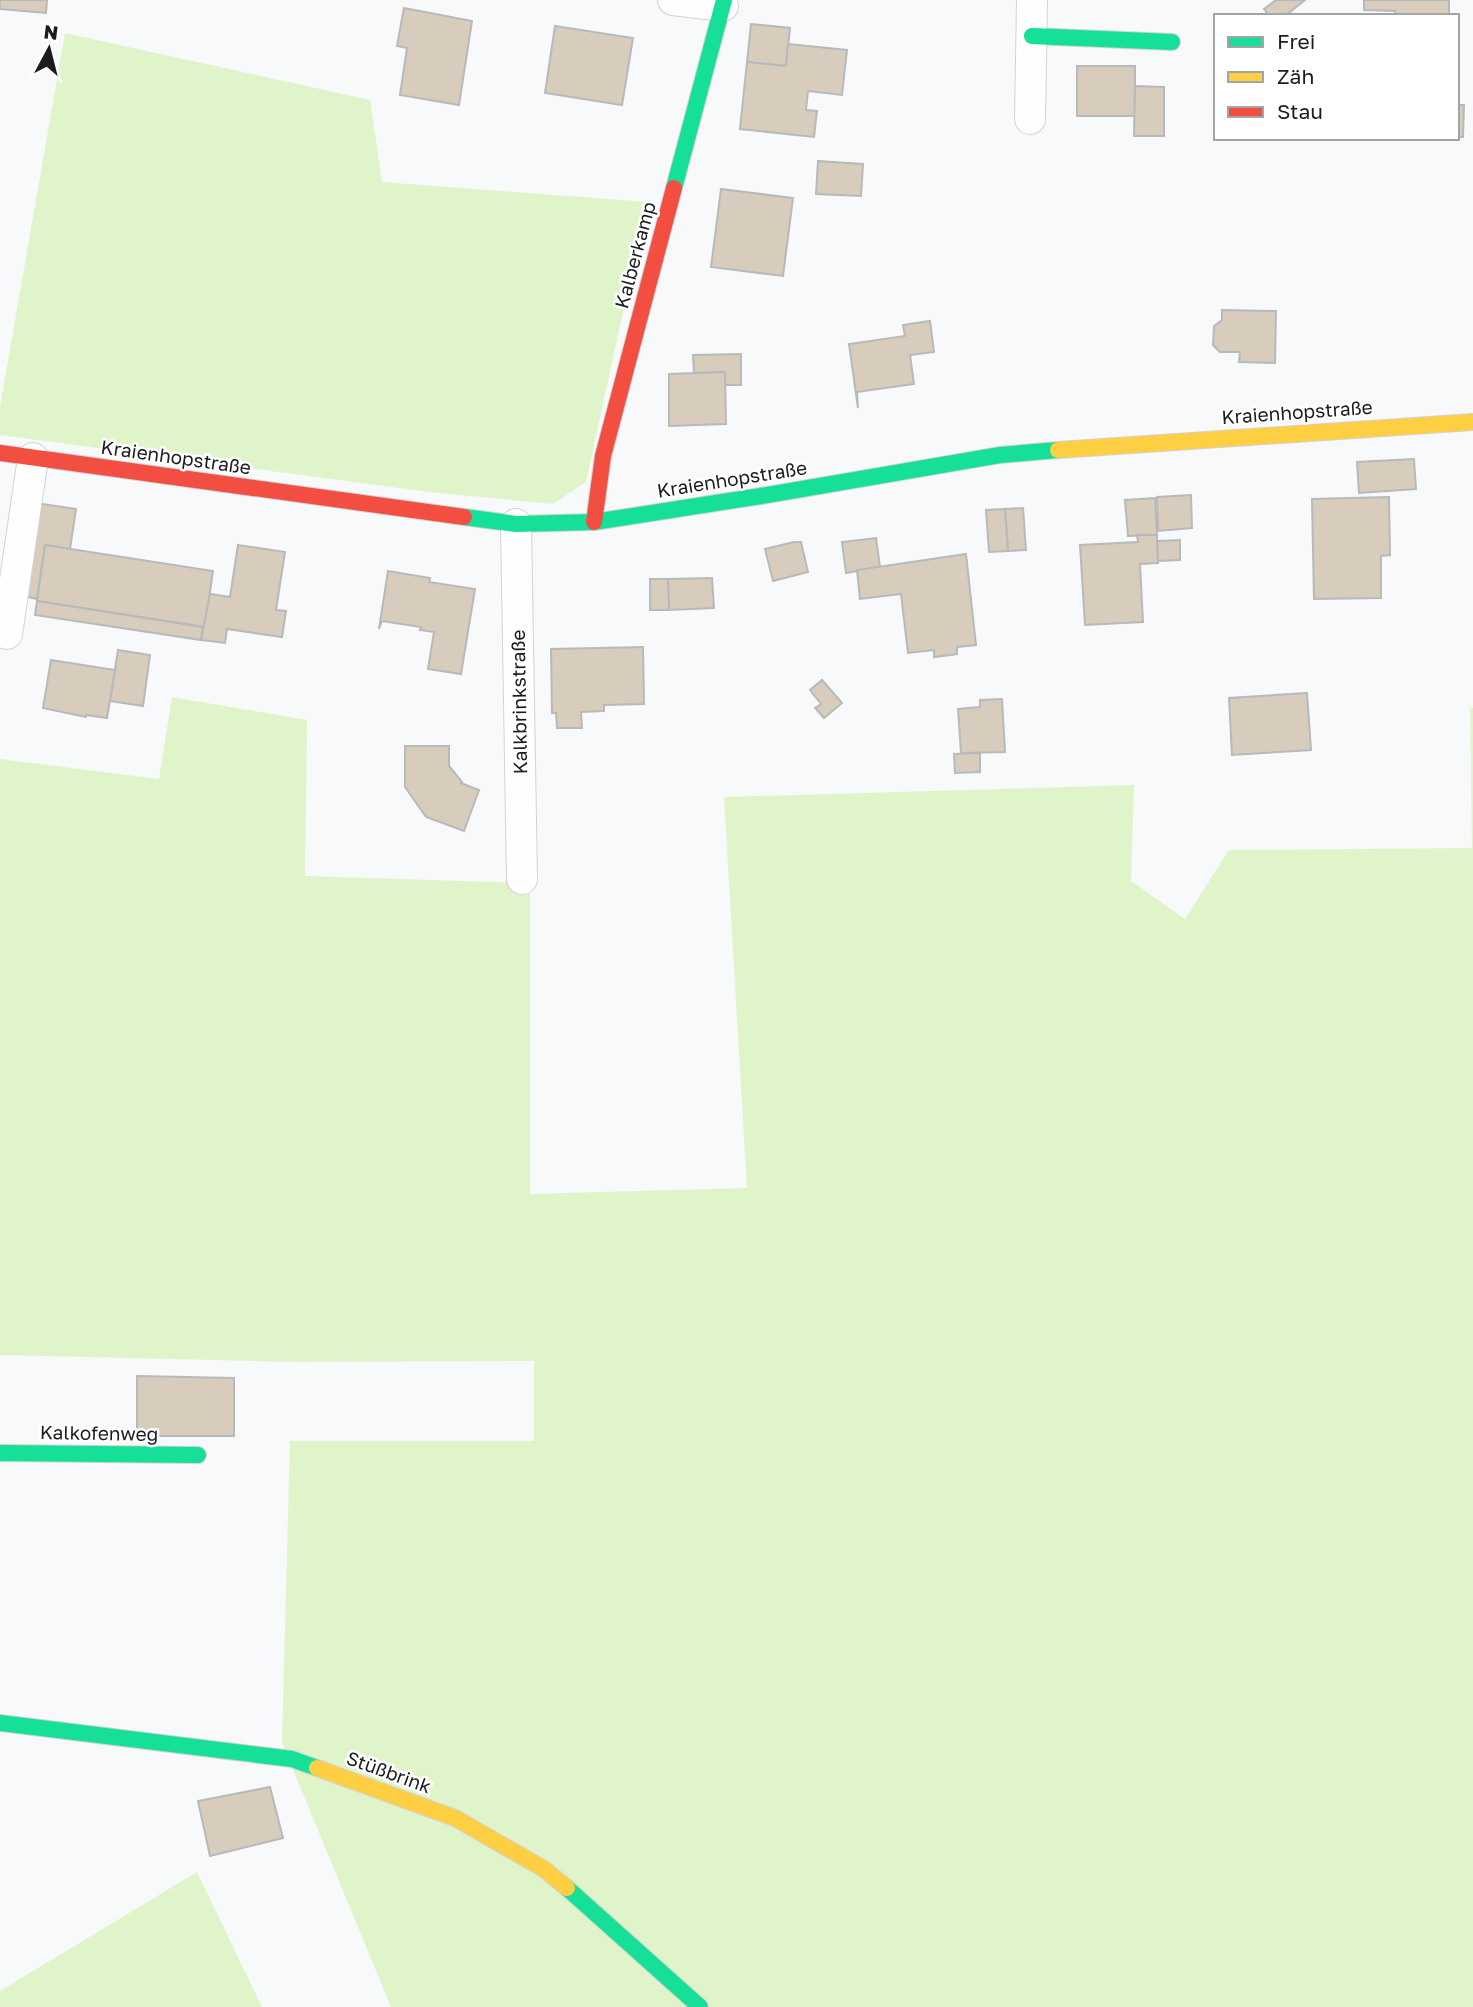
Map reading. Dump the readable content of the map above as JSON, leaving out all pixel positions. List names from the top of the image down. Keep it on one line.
{"streets":{"street":["Kalberkamp","Kraienhopstraße","Kalkbrinkstraße","Kalkofenweg","Stüßbrink"]},"crossings":[["Kalberkamp","Kraienhopstraße"],["Kraienhopstraße","Kalkbrinkstraße"]],"legend":["Frei","Zäh","Stau"],"north":"top"}
